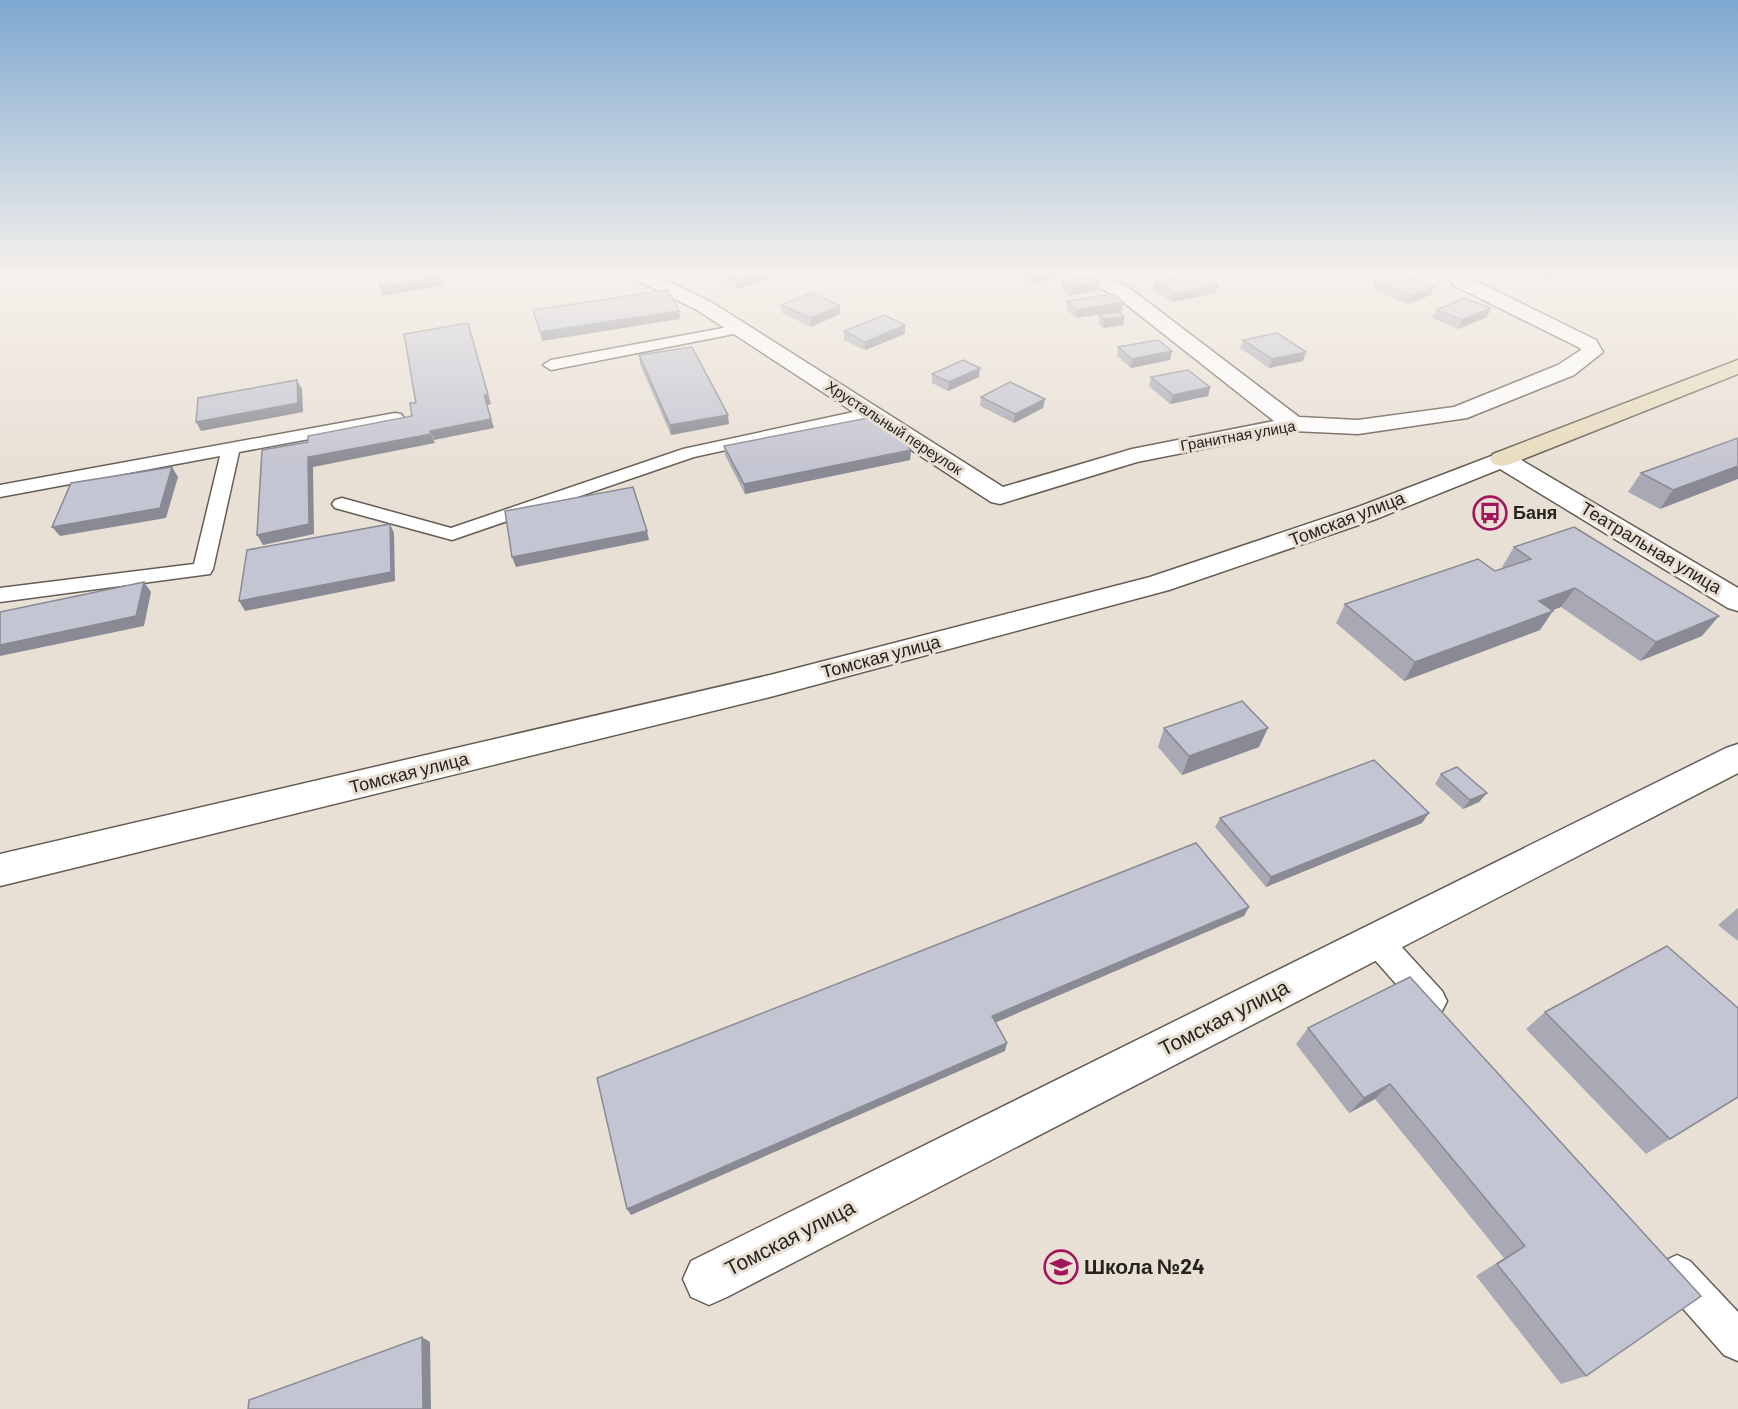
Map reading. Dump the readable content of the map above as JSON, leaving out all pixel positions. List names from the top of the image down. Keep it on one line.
{"streets":{"street":["Хрустальный переулок","Гранитная улица","Томская улица","Театральная улица"]},"crossings":[["Хрустальный переулок","Гранитная улица"],["Томская улица","Театральная улица"]],"places":{"bus stop":["Баня"],"school or university":["Школа №24"]}}
